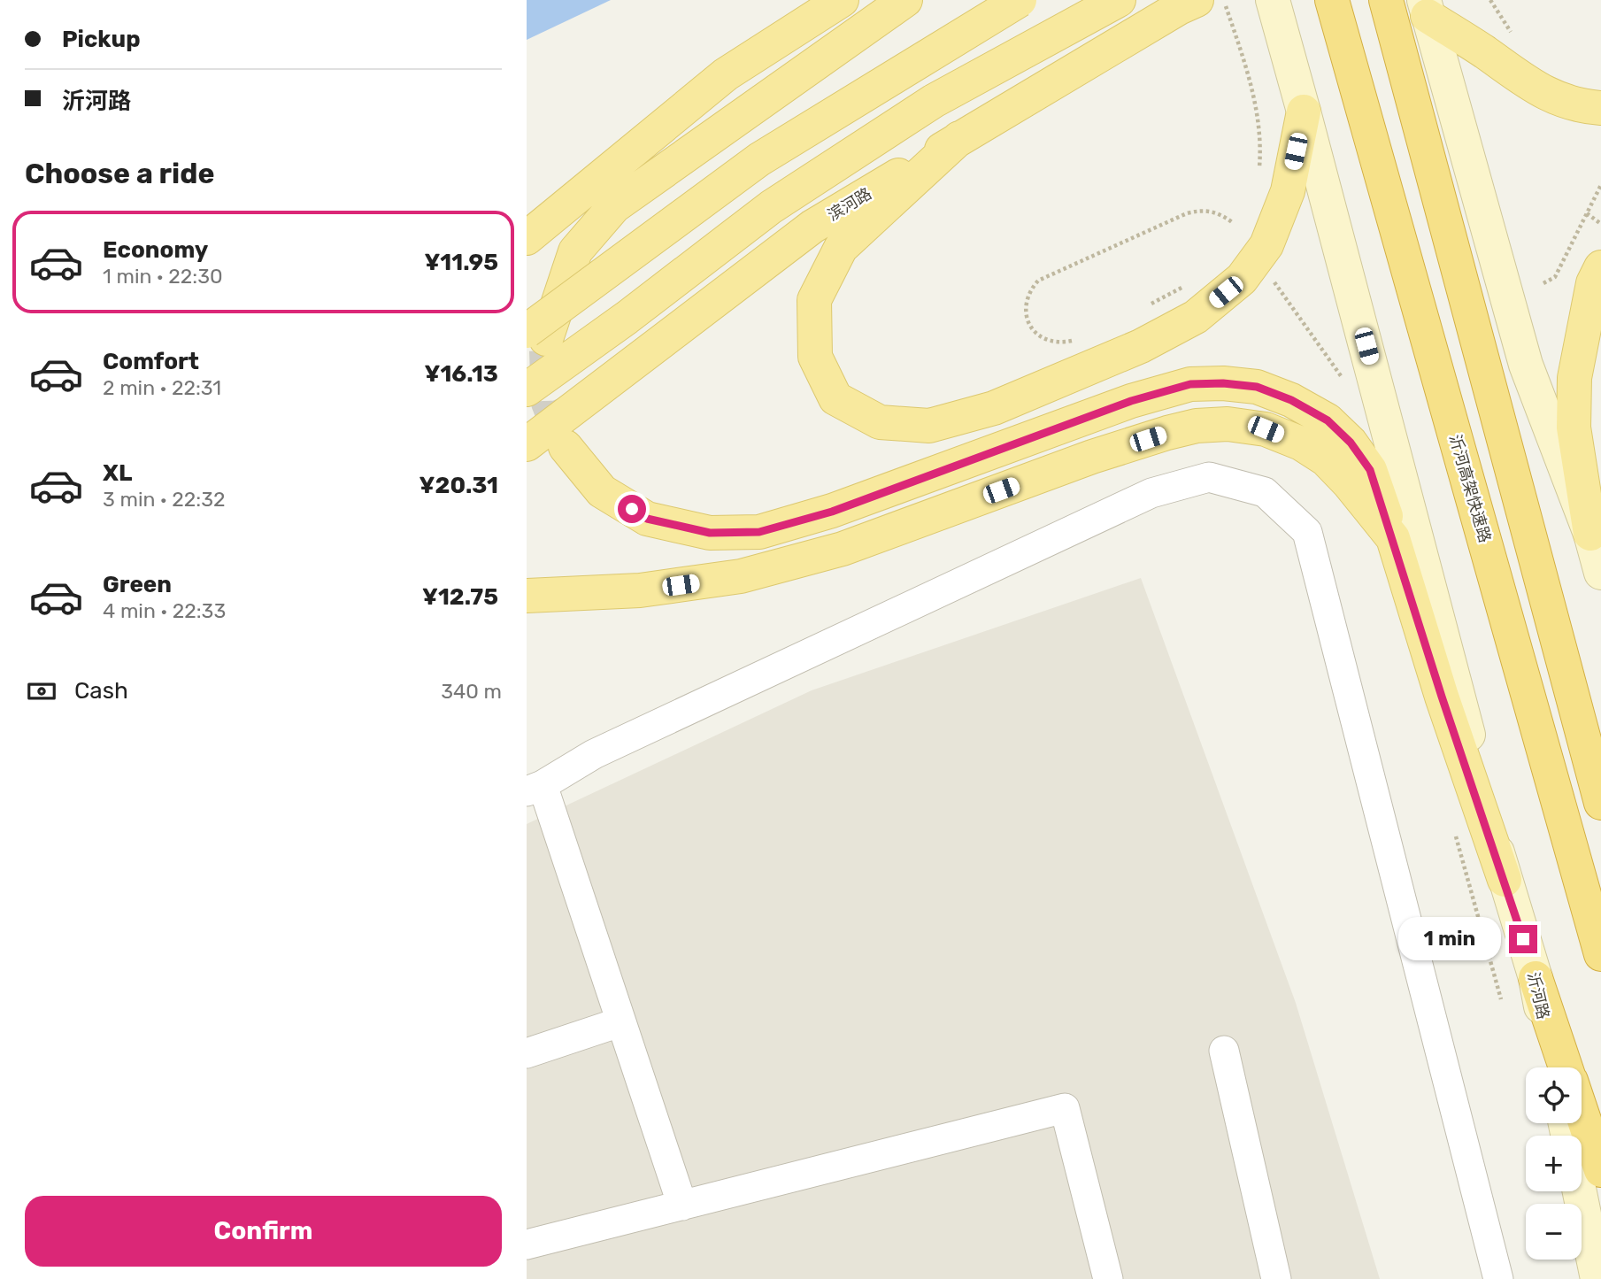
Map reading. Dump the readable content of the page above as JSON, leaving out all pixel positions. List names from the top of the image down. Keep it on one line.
{"streets":{"highway":["沂河高架快速路"],"main road":["滨河路","沂河路"]},"page":{"banner":["Pickup","沂河路"],"heading":"Choose a ride","list":[{"name":"Economy","note":"1 min · 22:30","value":"¥11.95"},{"name":"Comfort","note":"2 min · 22:31","value":"¥16.13"},{"name":"XL","note":"3 min · 22:32","value":"¥20.31"},{"name":"Green","note":"4 min · 22:33","value":"¥12.75"}],"pay":["Cash","340 m"],"bubble":"1 min","map_buttons":["+","−"],"buttons":"Confirm"}}
